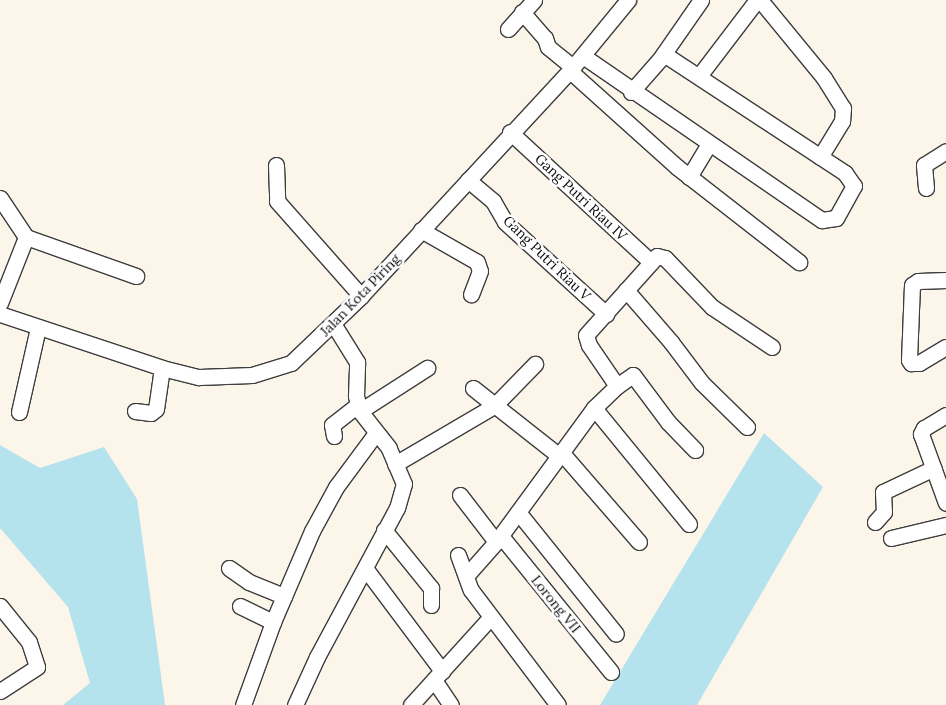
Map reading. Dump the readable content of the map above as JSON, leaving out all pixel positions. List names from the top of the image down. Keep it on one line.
{"streets":{"street":["Gang Putri Riau IV","Gang Putri Riau V","Jalan Kota Piring","Lorong VII"]},"crossings":[["Gang Putri Riau IV","Jalan Kota Piring"],["Gang Putri Riau V","Jalan Kota Piring"]]}
